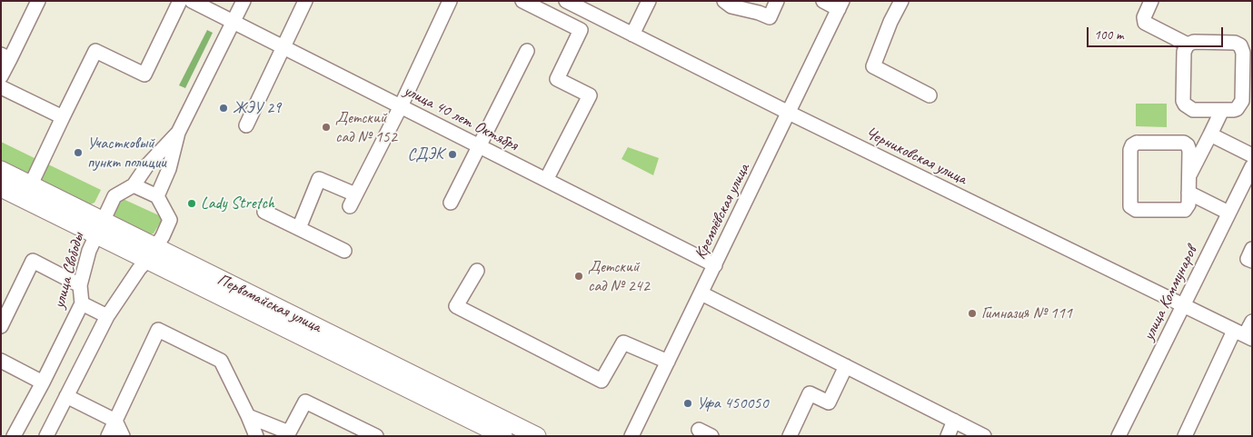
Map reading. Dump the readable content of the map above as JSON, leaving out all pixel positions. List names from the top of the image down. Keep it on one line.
{"streets":{"main road":["Первомайская улица"],"street":["улица 40 лет Октября","Черниковская улица","Кремлёвская улица","улица Свободы","улица Коммунаров"]},"crossings":[["улица 40 лет Октября","Кремлёвская улица"],["улица 40 лет Октября","улица Свободы"],["Черниковская улица","Кремлёвская улица"],["Черниковская улица","улица Коммунаров"],["улица Свободы","Первомайская улица"]],"places":["ЖЭУ 29","Детский сад № 152","Участковый пункт полиции","СДЭК","Lady Stretch","Детский сад № 242","Гимназия № 111","Уфа 450050"],"scale_bar":"100 m"}
